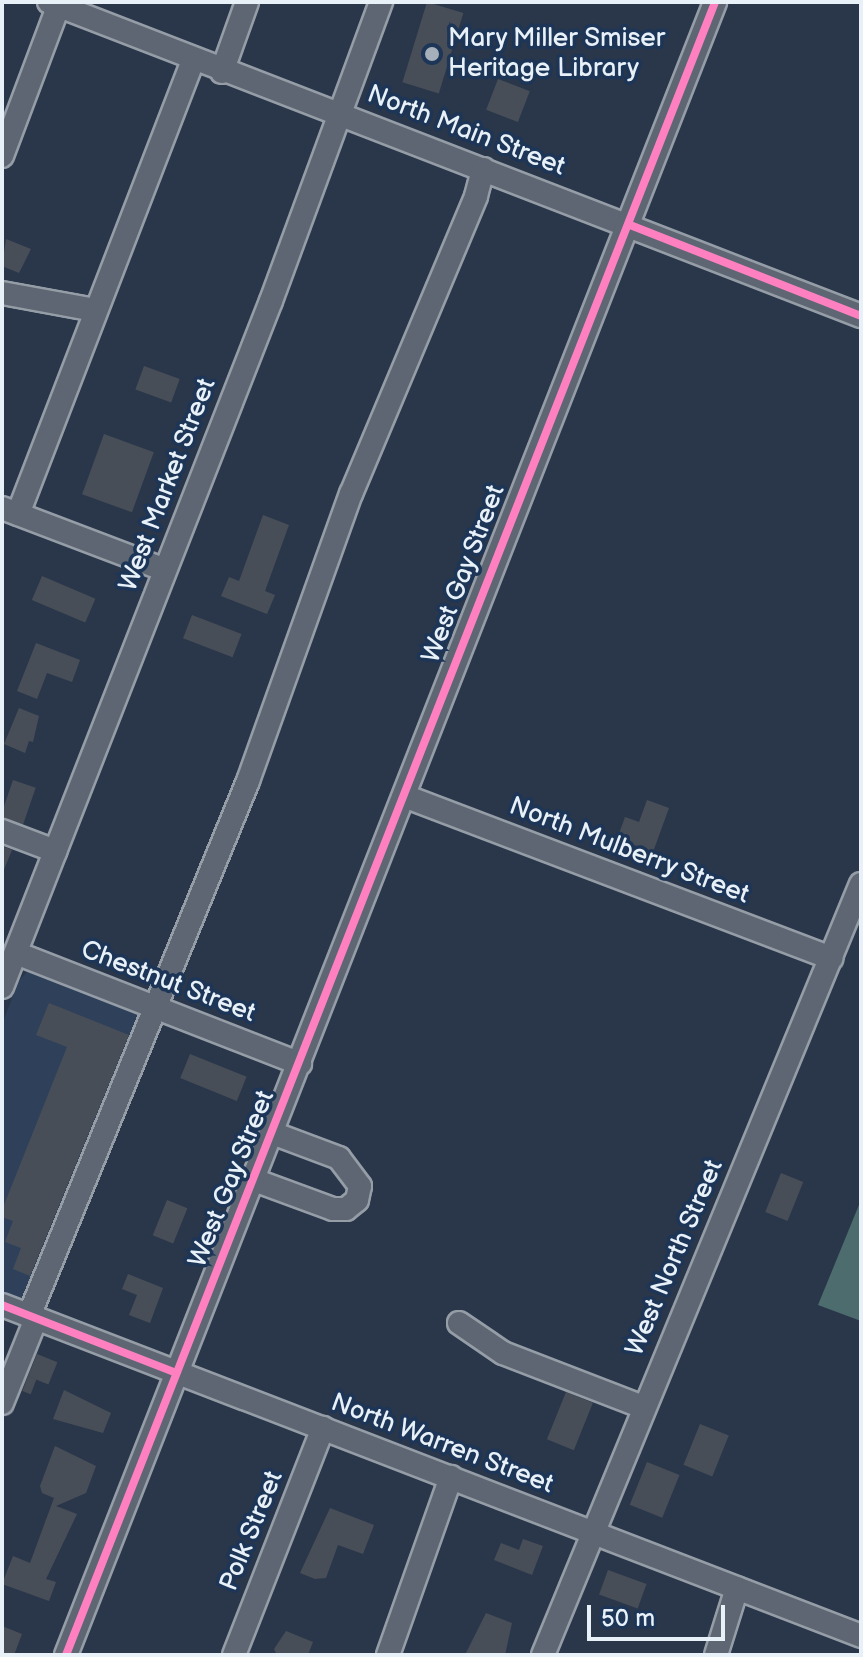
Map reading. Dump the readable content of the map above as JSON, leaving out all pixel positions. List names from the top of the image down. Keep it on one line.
{"streets":{"street":["North Main Street","West Market Street","West Gay Street","North Mulberry Street","Chestnut Street","West North Street","North Warren Street","Polk Street"]},"crossings":[["North Main Street","West Market Street"],["North Main Street","West Gay Street"],["West Market Street","Chestnut Street"],["West Gay Street","North Mulberry Street"],["West Gay Street","Chestnut Street"],["West Gay Street","North Warren Street"],["North Mulberry Street","West North Street"],["West North Street","North Warren Street"],["North Warren Street","Polk Street"]],"places":["Mary Miller Smiser Heritage Library"],"scale_bar":"50 m"}
